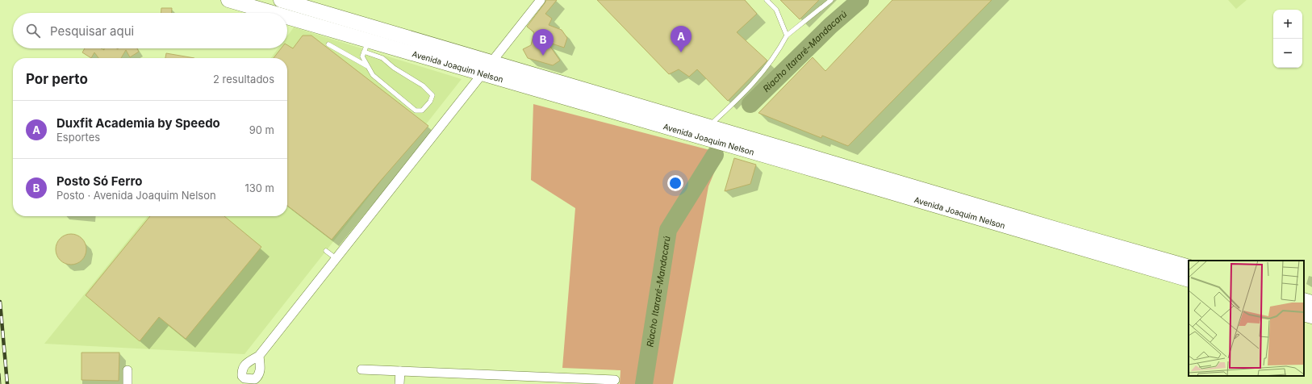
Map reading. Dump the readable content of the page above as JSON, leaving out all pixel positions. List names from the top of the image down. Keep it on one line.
{"streets":{"main road":["Avenida Joaquim Nelson"]},"water":["Riacho Itararé-Mandacarú"],"page":{"map_buttons":["+","−"],"search":"Pesquisar aqui","pins":["A","B"],"heading":["Por perto","2 resultados"],"list":[{"mark":"A","name":"Duxfit Academia by Speedo","note":"Esportes","value":"90 m"},{"mark":"B","name":"Posto Só Ferro","note":"Posto · Avenida Joaquim Nelson","value":"130 m"}]}}
